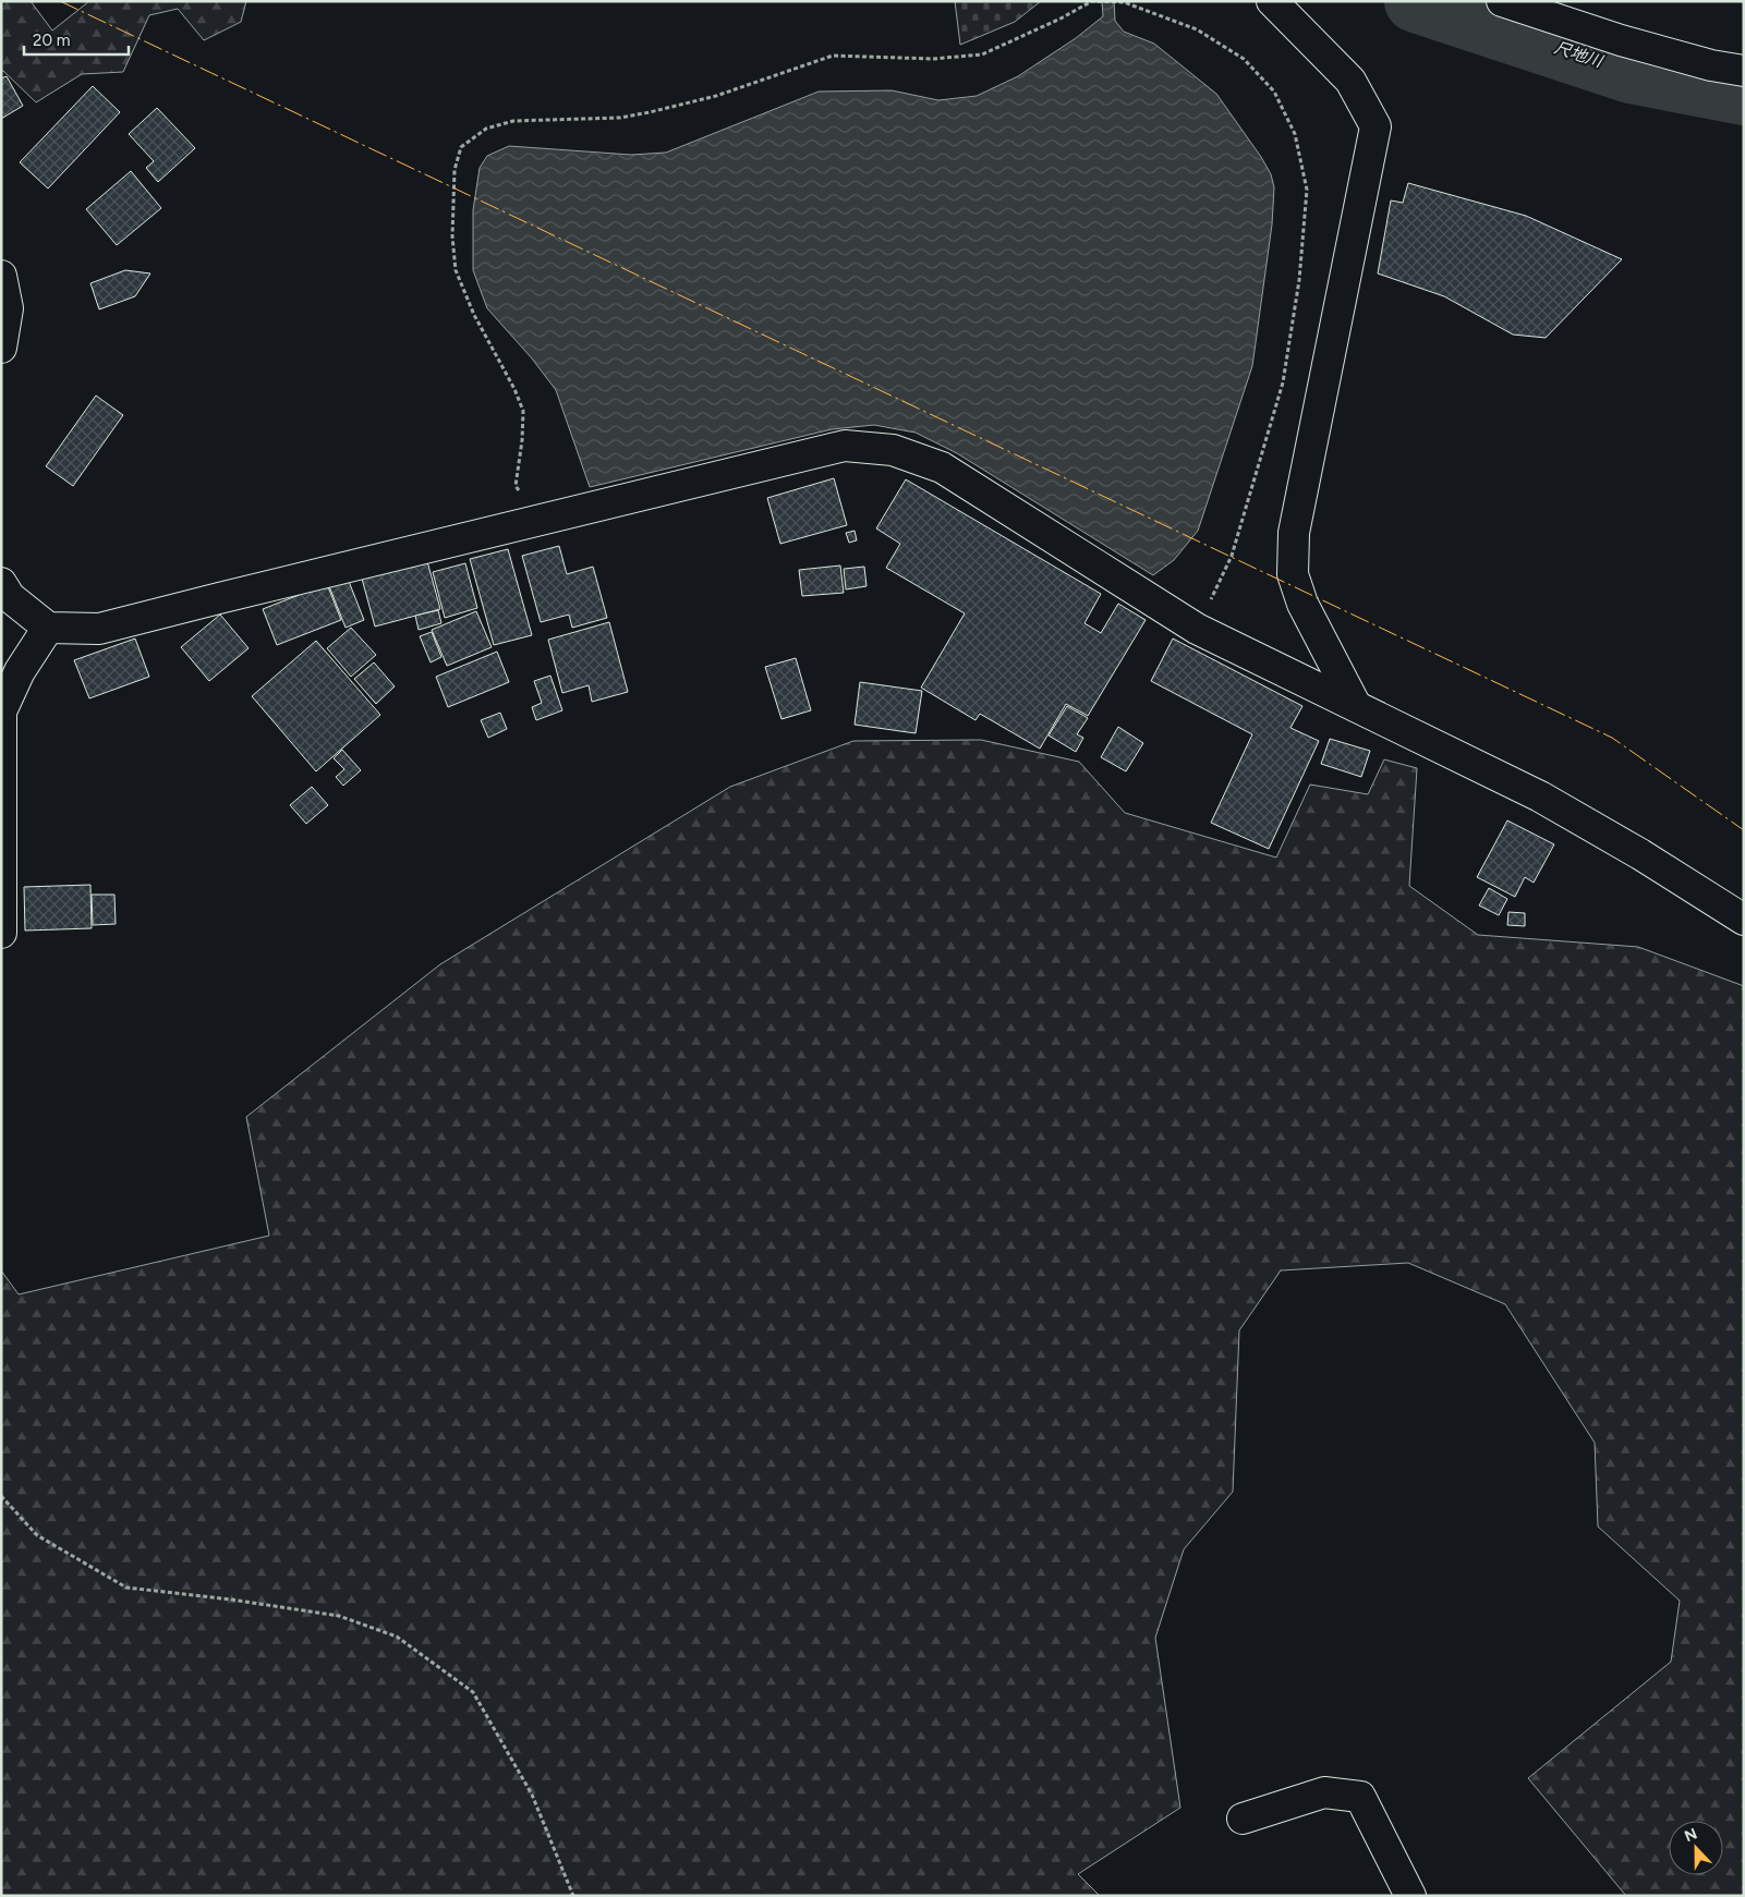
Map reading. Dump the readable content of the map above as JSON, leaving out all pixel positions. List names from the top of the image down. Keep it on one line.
{"water":["尺地川"],"scale_bar":"20 m","north":"top"}
